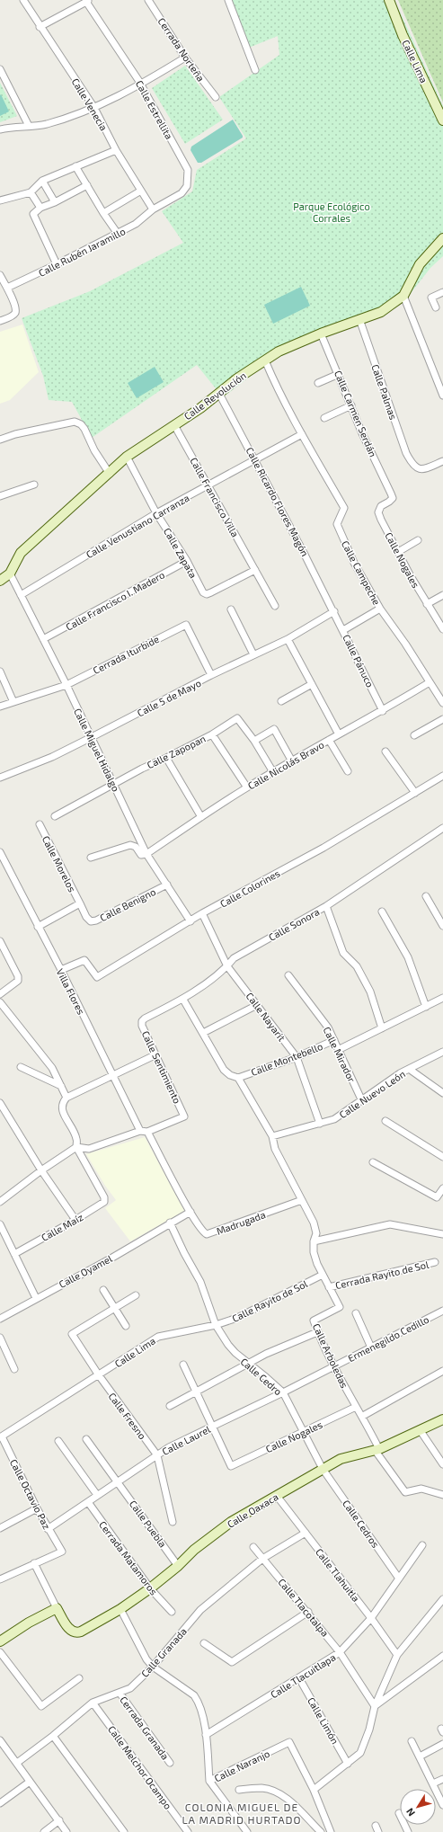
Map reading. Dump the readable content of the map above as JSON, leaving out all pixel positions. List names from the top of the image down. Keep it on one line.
{"streets":{"street":["Cerrada Norteña","Calle Lima","Calle Venecia","Calle Estrellita","Calle Rubén Jaramillo","Calle Palmas","Calle Revolución","Calle Carmen Serdán","Calle Francisco Villa","Calle Ricardo Flores Magón","Calle Venustiano Carranza","Calle Zapata","Calle Nogales","Calle Campeche","Calle Francisco I. Madero","Cerrada Iturbide","Calle Pánuco","Calle 5 de Mayo","Calle Miguel Hidalgo","Calle Zapopan","Calle Nicolás Bravo","Calle Morelos","Calle Colorines","Calle Benigno","Calle Sonora","Villa Flores","Calle Nayarit","Calle Mirador","Calle Montebello","Calle Sentimiento","Calle Nuevo León","Madrugada","Calle Maíz","Calle Oyamel","Cerrada Rayito de Sol","Calle Rayito de Sol","Ermenegildo Cedillo","Calle Arboledas","Calle Cedro","Calle Fresno","Calle Laurel","Calle Octavio Paz","Calle Oaxaca","Calle Puebla","Calle Cedros","Cerrada Matamoros","Calle Tlahuitla","Calle Tlacotalpa","Calle Granada","Calle Tlacuitlapa","Calle Limón","Cerrada Granada","Calle Naranjo","Calle Melchor Ocampo"]},"crossings":[["Calle Lima","Calle Rayito de Sol"],["Calle Lima","Calle Cedro"],["Calle Lima","Calle Fresno"],["Calle Lima","Calle Octavio Paz"],["Calle Venecia","Calle Estrellita"],["Calle Venecia","Calle Rubén Jaramillo"],["Calle Estrellita","Calle Rubén Jaramillo"],["Calle Palmas","Calle Revolución"],["Calle Revolución","Calle Carmen Serdán"],["Calle Revolución","Calle Francisco Villa"],["Calle Revolución","Calle Ricardo Flores Magón"],["Calle Revolución","Calle Zapata"],["Calle Revolución","Calle Campeche"],["Calle Revolución","Calle Miguel Hidalgo"],["Calle Carmen Serdán","Calle Nogales"],["Calle Francisco Villa","Calle Venustiano Carranza"],["Calle Francisco Villa","Calle Zapata"],["Calle Ricardo Flores Magón","Calle Venustiano Carranza"],["Calle Ricardo Flores Magón","Calle Pánuco"],["Calle Ricardo Flores Magón","Calle 5 de Mayo"],["Calle Venustiano Carranza","Calle Zapata"],["Calle Venustiano Carranza","Calle Campeche"],["Calle Venustiano Carranza","Calle Miguel Hidalgo"],["Calle Zapata","Calle Francisco I. Madero"],["Calle Nogales","Calle Arboledas"],["Calle Nogales","Calle Cedro"],["Calle Nogales","Calle Laurel"],["Calle Campeche","Calle Nicolás Bravo"],["Calle Francisco I. Madero","Calle Miguel Hidalgo"],["Cerrada Iturbide","Calle 5 de Mayo"],["Cerrada Iturbide","Calle Miguel Hidalgo"],["Calle Pánuco","Calle 5 de Mayo"],["Calle Pánuco","Calle Nicolás Bravo"],["Calle 5 de Mayo","Calle Miguel Hidalgo"],["Calle Miguel Hidalgo","Calle Zapopan"],["Calle Miguel Hidalgo","Calle Nicolás Bravo"],["Calle Miguel Hidalgo","Calle Colorines"],["Calle Miguel Hidalgo","Calle Benigno"],["Calle Morelos","Calle Benigno"],["Calle Colorines","Villa Flores"],["Calle Colorines","Calle Nayarit"],["Calle Sonora","Calle Nayarit"],["Calle Sonora","Calle Sentimiento"],["Calle Nayarit","Calle Montebello"],["Calle Nayarit","Calle Nuevo León"],["Calle Mirador","Calle Montebello"],["Calle Mirador","Calle Nuevo León"],["Cerrada Rayito de Sol","Calle Arboledas"],["Calle Rayito de Sol","Calle Arboledas"],["Calle Rayito de Sol","Calle Cedro"],["Ermenegildo Cedillo","Calle Arboledas"],["Ermenegildo Cedillo","Calle Laurel"],["Calle Arboledas","Calle Laurel"],["Calle Arboledas","Calle Oaxaca"],["Calle Cedro","Calle Laurel"],["Calle Cedro","Calle Oaxaca"],["Calle Cedro","Calle Cedros"],["Calle Fresno","Calle Laurel"],["Calle Laurel","Calle Octavio Paz"],["Calle Laurel","Calle Puebla"],["Calle Laurel","Cerrada Matamoros"],["Calle Oaxaca","Calle Puebla"],["Calle Oaxaca","Calle Cedros"],["Calle Oaxaca","Cerrada Matamoros"],["Calle Oaxaca","Calle Tlahuitla"],["Calle Cedros","Calle Tlacuitlapa"],["Calle Tlahuitla","Calle Granada"],["Calle Tlahuitla","Calle Tlacuitlapa"],["Calle Tlacotalpa","Calle Granada"],["Calle Tlacotalpa","Calle Tlacuitlapa"],["Calle Granada","Cerrada Granada"],["Calle Granada","Calle Naranjo"],["Calle Granada","Calle Melchor Ocampo"],["Calle Tlacuitlapa","Calle Limón"],["Calle Tlacuitlapa","Calle Naranjo"]],"districts":["COLONIA MIGUEL DE LA MADRID HURTADO"],"parks":["Parque Ecológico Corrales"],"north":"bottom left"}
